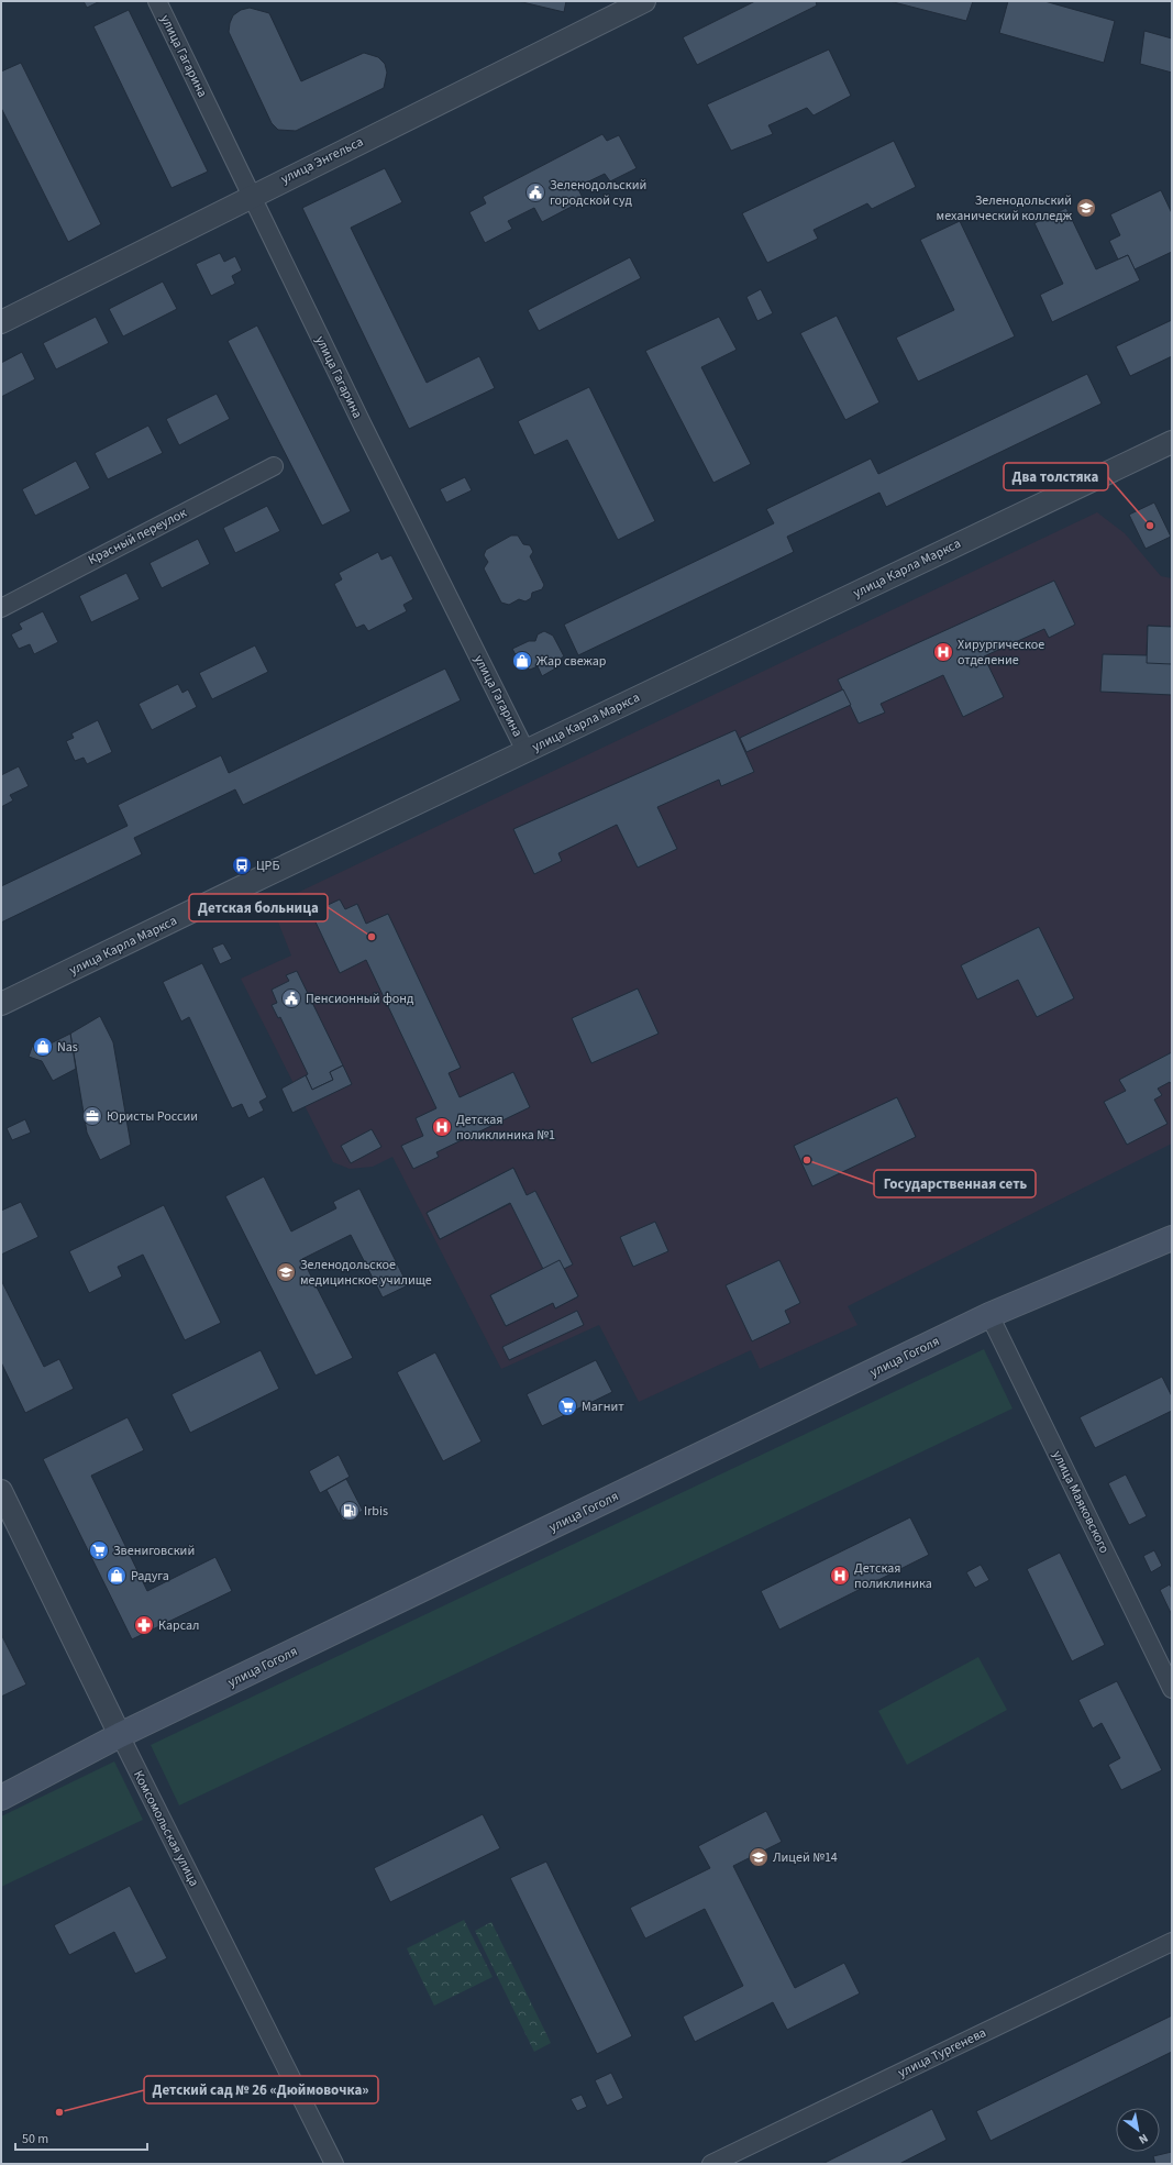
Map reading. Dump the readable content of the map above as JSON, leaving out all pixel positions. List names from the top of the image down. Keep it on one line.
{"streets":{"main road":["улица Гоголя"],"street":["улица Гагарина","улица Энгельса","Красный переулок","улица Карла Маркса","улица Маяковского","Комсомольская улица","улица Тургенева"]},"crossings":[["улица Гагарина","улица Энгельса"],["улица Гагарина","улица Карла Маркса"],["улица Гоголя","улица Маяковского"],["улица Гоголя","Комсомольская улица"]],"places":{"public building":["Зеленодольский городской суд","Пенсионный фонд"],"school or university":["Зеленодольский механический колледж","Зеленодольское медицинское училище","Лицей №14"],"other":["Два толстяка","Детская больница","Государственная сеть","Детский сад № 26 «Дюймовочка»"],"hospital":["Хирургическое отделение","Детская поликлиника №1","Детская поликлиника"],"shop":["Жар свежар","Nas","Радуга"],"bus stop":["ЦРБ"],"office":["Юристы России"],"supermarket":["Магнит","Звениговский"],"fuel station":["Irbis"],"pharmacy":["Карсал"]},"scale_bar":"50 m","north":"bottom right"}
